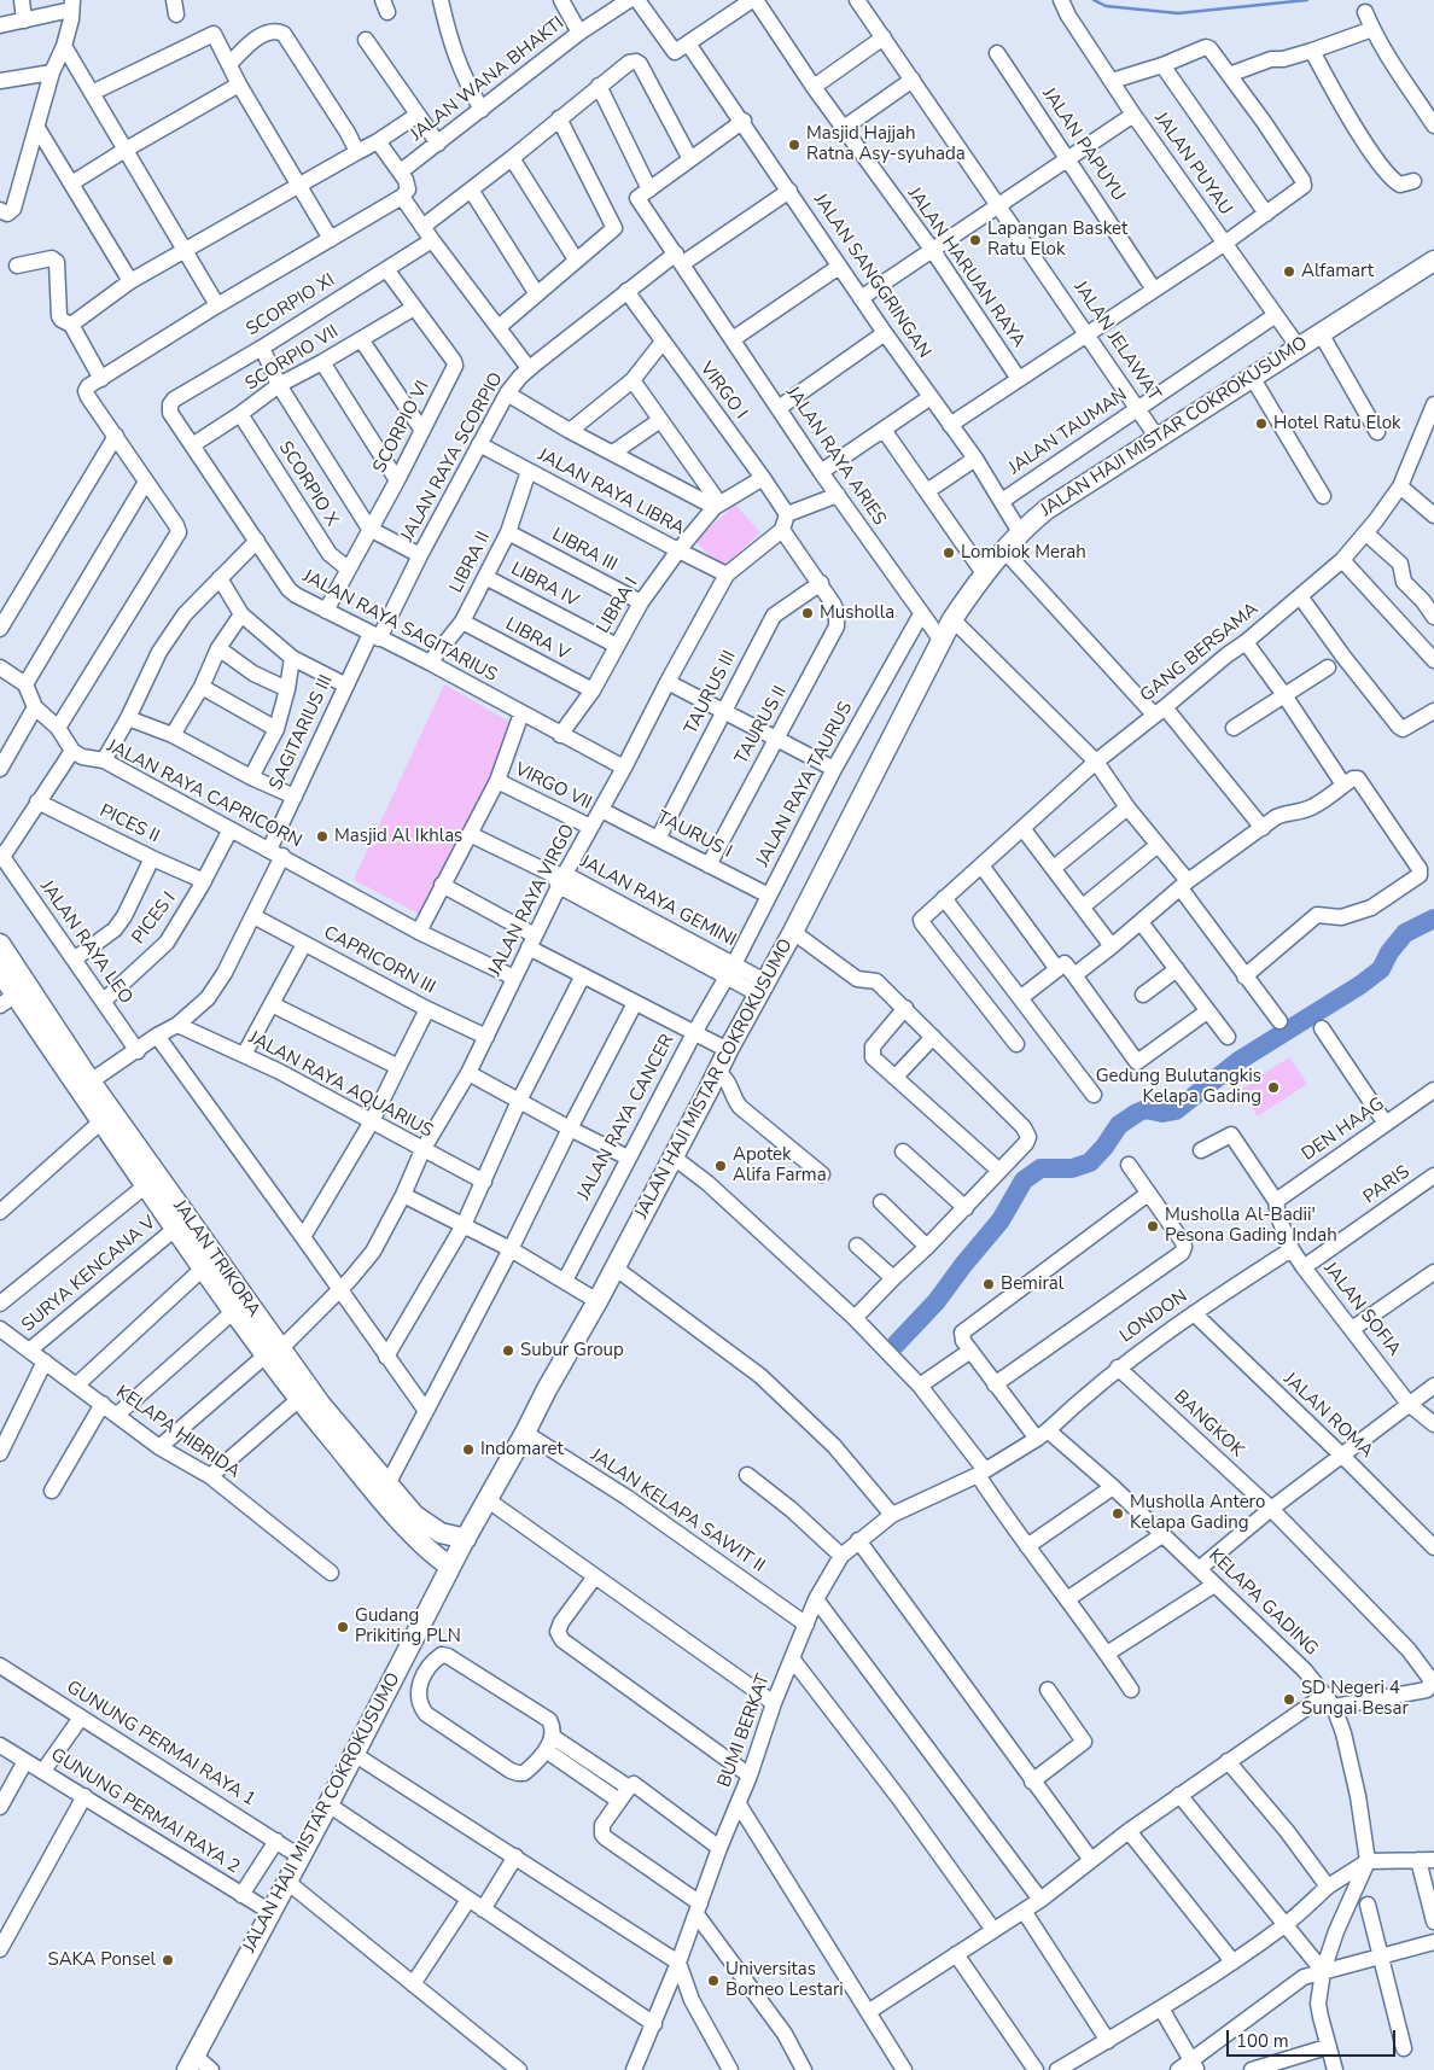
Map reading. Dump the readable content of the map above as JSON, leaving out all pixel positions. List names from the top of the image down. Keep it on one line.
{"streets":{"main road":["JALAN HAJI MISTAR COKROKUSUMO","JALAN TRIKORA"],"street":["JALAN WANA BHAKTI","JALAN PAPUYU","JALAN PUYAU","JALAN HARUAN RAYA","JALAN SANGGRINGAN","SCORPIO XI","JALAN JELAWAT","SCORPIO VII","VIRGO I","SCORPIO VI","JALAN TAUMAN","JALAN RAYA ARIES","JALAN RAYA SCORPIO","SCORPIO X","JALAN RAYA LIBRA","LIBRA III","LIBRA II","LIBRA IV","LIBRA I","JALAN RAYA SAGITARIUS","LIBRA V","GANG BERSAMA","TAURUS III","TAURUS II","SAGITARIUS III","JALAN RAYA TAURUS","VIRGO VII","JALAN RAYA CAPRICORN","PICES II","TAURUS I","JALAN RAYA VIRGO","JALAN RAYA GEMINI","PICES I","JALAN RAYA LEO","CAPRICORN III","JALAN RAYA AQUARIUS","JALAN RAYA CANCER","DEN HAAG","PARIS","SURYA KENCANA V","JALAN SOFIA","LONDON","JALAN ROMA","BANGKOK","KELAPA HIBRIDA","JALAN KELAPA SAWIT II","KELAPA GADING","BUMI BERKAT","GUNUNG PERMAI RAYA 1","GUNUNG PERMAI RAYA 2"]},"crossings":[["JALAN PUYAU","JALAN HAJI MISTAR COKROKUSUMO"],["JALAN PUYAU","JALAN TAUMAN"],["JALAN SANGGRINGAN","JALAN HAJI MISTAR COKROKUSUMO"],["JALAN SANGGRINGAN","JALAN TAUMAN"],["JALAN SANGGRINGAN","JALAN RAYA SCORPIO"],["SCORPIO XI","SCORPIO VI"],["SCORPIO XI","JALAN RAYA SAGITARIUS"],["JALAN JELAWAT","JALAN HAJI MISTAR COKROKUSUMO"],["JALAN JELAWAT","JALAN TAUMAN"],["SCORPIO VII","SCORPIO VI"],["SCORPIO VII","SCORPIO X"],["SCORPIO VII","JALAN RAYA SAGITARIUS"],["VIRGO I","JALAN RAYA SCORPIO"],["VIRGO I","LIBRA I"],["SCORPIO VI","SCORPIO X"],["SCORPIO VI","JALAN RAYA SAGITARIUS"],["JALAN HAJI MISTAR COKROKUSUMO","JALAN RAYA ARIES"],["JALAN HAJI MISTAR COKROKUSUMO","JALAN RAYA GEMINI"],["JALAN HAJI MISTAR COKROKUSUMO","JALAN TRIKORA"],["JALAN HAJI MISTAR COKROKUSUMO","JALAN KELAPA SAWIT II"],["JALAN HAJI MISTAR COKROKUSUMO","GUNUNG PERMAI RAYA 1"],["JALAN HAJI MISTAR COKROKUSUMO","GUNUNG PERMAI RAYA 2"],["JALAN RAYA ARIES","JALAN RAYA SCORPIO"],["JALAN RAYA ARIES","JALAN RAYA TAURUS"],["JALAN RAYA SCORPIO","JALAN RAYA LIBRA"],["JALAN RAYA SCORPIO","JALAN RAYA SAGITARIUS"],["JALAN RAYA SCORPIO","SAGITARIUS III"],["JALAN RAYA LIBRA","LIBRA II"],["JALAN RAYA LIBRA","LIBRA I"],["JALAN RAYA LIBRA","JALAN RAYA VIRGO"],["LIBRA III","LIBRA II"],["LIBRA III","LIBRA I"],["LIBRA II","LIBRA IV"],["LIBRA II","JALAN RAYA SAGITARIUS"],["LIBRA II","LIBRA V"],["LIBRA IV","LIBRA I"],["LIBRA I","JALAN RAYA SAGITARIUS"],["LIBRA I","LIBRA V"],["JALAN RAYA SAGITARIUS","SAGITARIUS III"],["JALAN RAYA SAGITARIUS","JALAN RAYA VIRGO"],["TAURUS III","TAURUS II"],["TAURUS III","TAURUS I"],["TAURUS II","TAURUS I"],["SAGITARIUS III","JALAN RAYA CAPRICORN"],["SAGITARIUS III","JALAN RAYA LEO"],["SAGITARIUS III","CAPRICORN III"],["SAGITARIUS III","JALAN RAYA AQUARIUS"],["SAGITARIUS III","JALAN TRIKORA"],["JALAN RAYA TAURUS","TAURUS I"],["JALAN RAYA TAURUS","JALAN RAYA GEMINI"],["JALAN RAYA TAURUS","JALAN RAYA CANCER"],["VIRGO VII","JALAN RAYA VIRGO"],["JALAN RAYA CAPRICORN","JALAN RAYA VIRGO"],["JALAN RAYA CAPRICORN","PICES I"],["PICES II","PICES I"],["TAURUS I","JALAN RAYA VIRGO"],["JALAN RAYA VIRGO","JALAN RAYA GEMINI"],["JALAN RAYA VIRGO","CAPRICORN III"],["JALAN RAYA VIRGO","JALAN RAYA AQUARIUS"],["JALAN RAYA VIRGO","JALAN TRIKORA"],["JALAN RAYA VIRGO","KELAPA HIBRIDA"],["JALAN RAYA GEMINI","JALAN RAYA CANCER"],["PICES I","JALAN RAYA LEO"],["DEN HAAG","JALAN SOFIA"],["PARIS","JALAN SOFIA"],["JALAN TRIKORA","SURYA KENCANA V"],["SURYA KENCANA V","KELAPA HIBRIDA"],["JALAN SOFIA","LONDON"],["LONDON","JALAN ROMA"],["LONDON","BANGKOK"],["LONDON","KELAPA GADING"],["BANGKOK","KELAPA GADING"],["JALAN KELAPA SAWIT II","BUMI BERKAT"]],"places":["Masjid Hajjah Ratna Asy-syuhada","Lapangan Basket Ratu Elok","Alfamart","Hotel Ratu Elok","Lombiok Merah","Musholla","Masjid Al Ikhlas","Gedung Bulutangkis Kelapa Gading","Apotek Alifa Farma","Musholla Al-Badii' Pesona Gading Indah","Bemiral","Subur Group","Indomaret","Musholla Antero Kelapa Gading","Gudang Prikiting PLN","SD Negeri 4 Sungai Besar","SAKA Ponsel","Universitas Borneo Lestari"],"scale_bar":"100 m"}
